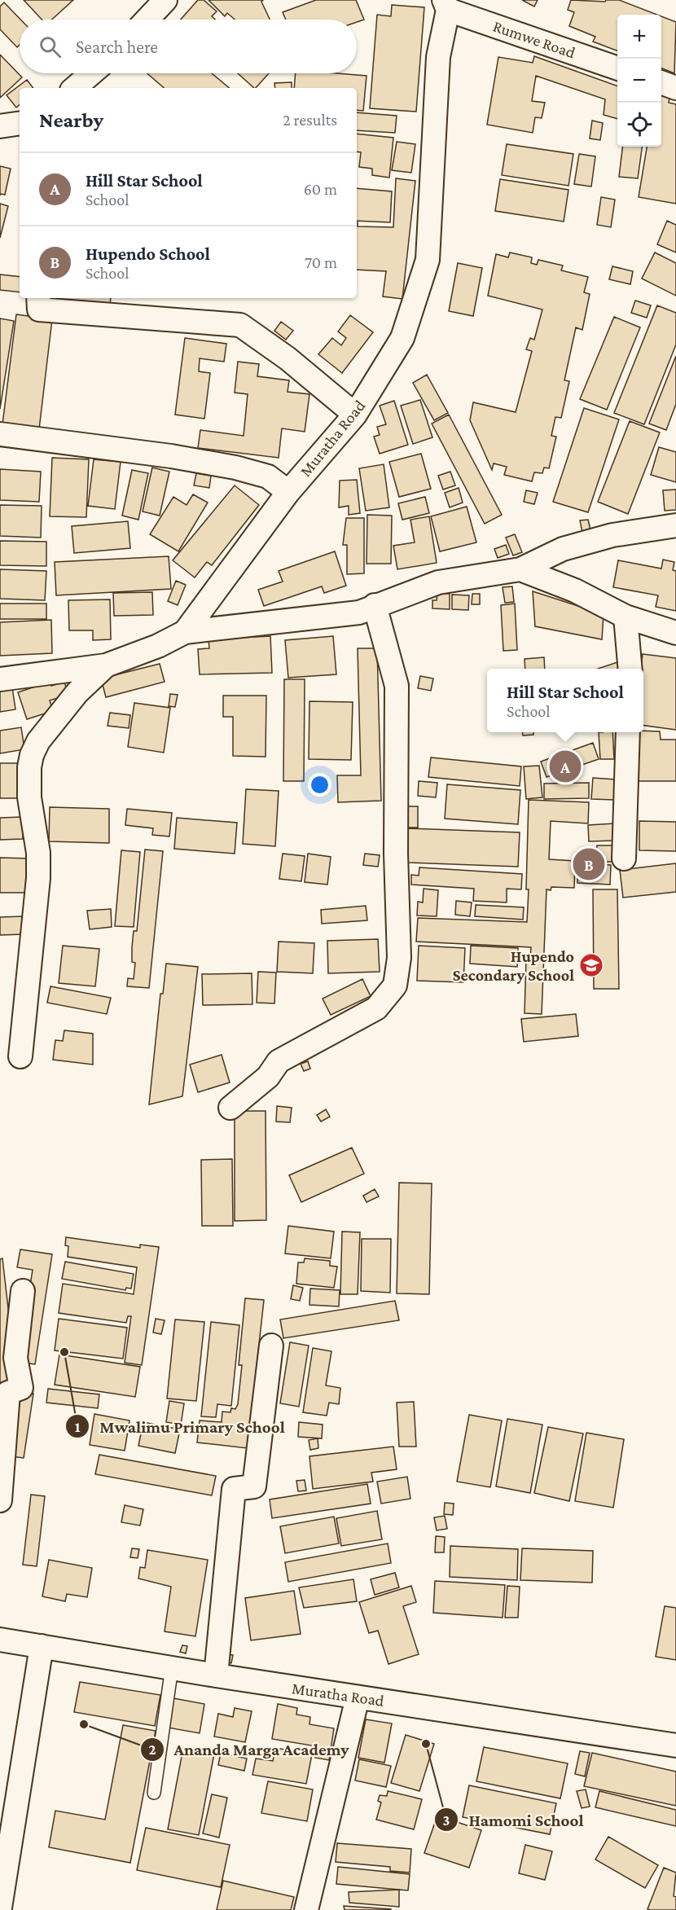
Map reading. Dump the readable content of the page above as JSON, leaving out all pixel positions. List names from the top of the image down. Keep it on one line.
{"streets":{"street":["Rumwe Road","Muratha Road"]},"crossings":[["Rumwe Road","Muratha Road"]],"places":{"school or university":["Hupendo Secondary School"],"other":["Mwalimu Primary School","Ananda Marga Academy","Hamomi School"]},"page":{"map_buttons":["+","−"],"search":"Search here","heading":["Nearby","2 results"],"list":[{"mark":"A","name":"Hill Star School","note":"School","value":"60 m"},{"mark":"B","name":"Hupendo School","note":"School","value":"70 m"}],"popup":["Hill Star School","School"],"pins":["A","B"]}}
